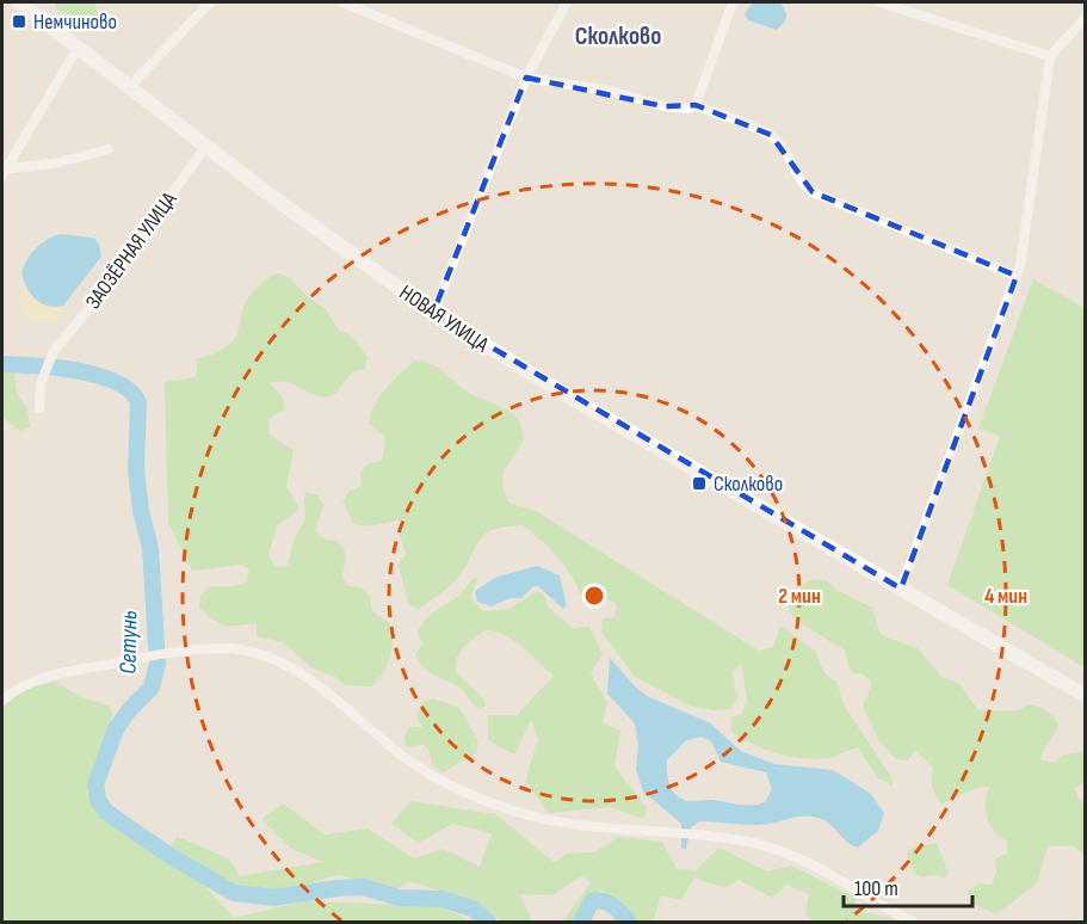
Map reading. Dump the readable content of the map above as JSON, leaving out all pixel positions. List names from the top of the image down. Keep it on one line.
{"streets":{"street":["ЗАОЗЁРНАЯ УЛИЦА","НОВАЯ УЛИЦА"]},"crossings":[["ЗАОЗЁРНАЯ УЛИЦА","НОВАЯ УЛИЦА"]],"districts":["Сколково"],"water":["Сетунь"],"places":{"transit":["Немчиново","Сколково"]},"scale_bar":"100 m","rings":["2 мин","4 мин"]}
